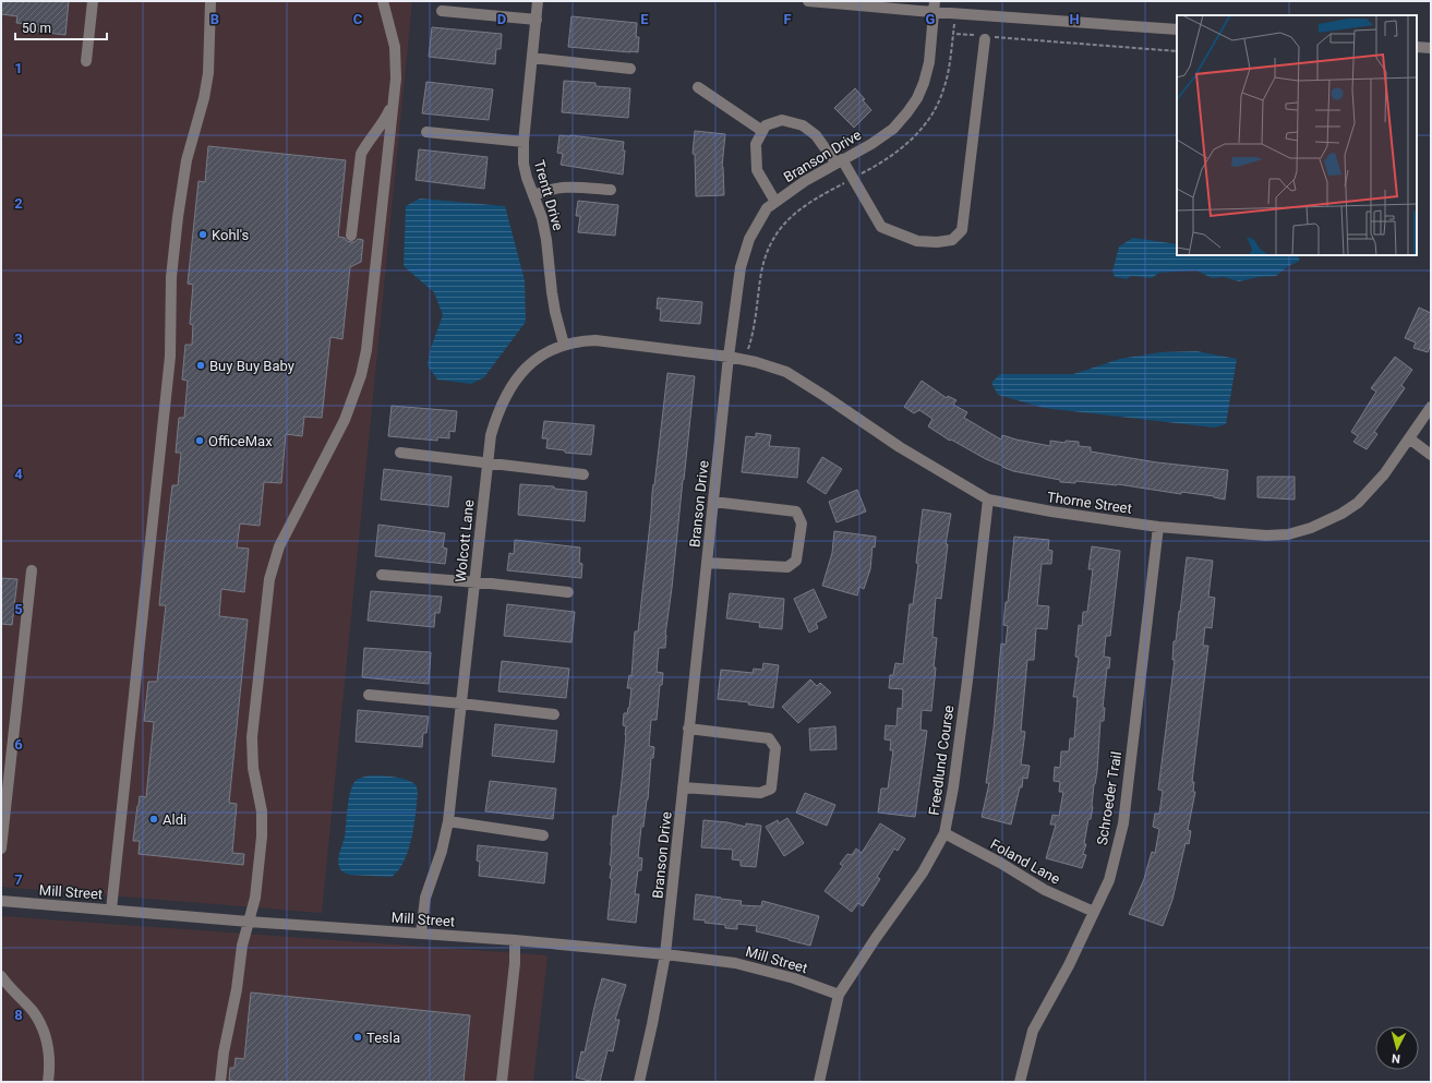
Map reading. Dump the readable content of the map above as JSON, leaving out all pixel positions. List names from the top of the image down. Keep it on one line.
{"streets":{"street":["Branson Drive","Trentt Drive","Thorne Street","Wolcott Lane","Freedlund Course","Schroeder Trail","Foland Lane","Mill Street"]},"crossings":[["Branson Drive","Thorne Street"],["Branson Drive","Wolcott Lane"],["Branson Drive","Mill Street"],["Trentt Drive","Wolcott Lane"],["Thorne Street","Wolcott Lane"],["Thorne Street","Freedlund Course"],["Thorne Street","Schroeder Trail"],["Wolcott Lane","Mill Street"],["Freedlund Course","Foland Lane"],["Freedlund Course","Mill Street"],["Schroeder Trail","Foland Lane"]],"places":["Kohl's","Buy Buy Baby","OfficeMax","Aldi","Tesla"],"scale_bar":"50 m","north":"bottom","grid":{"columns":["B","C","D","E","F","G","H"],"rows":["1","2","3","4","5","6","7","8"]}}
